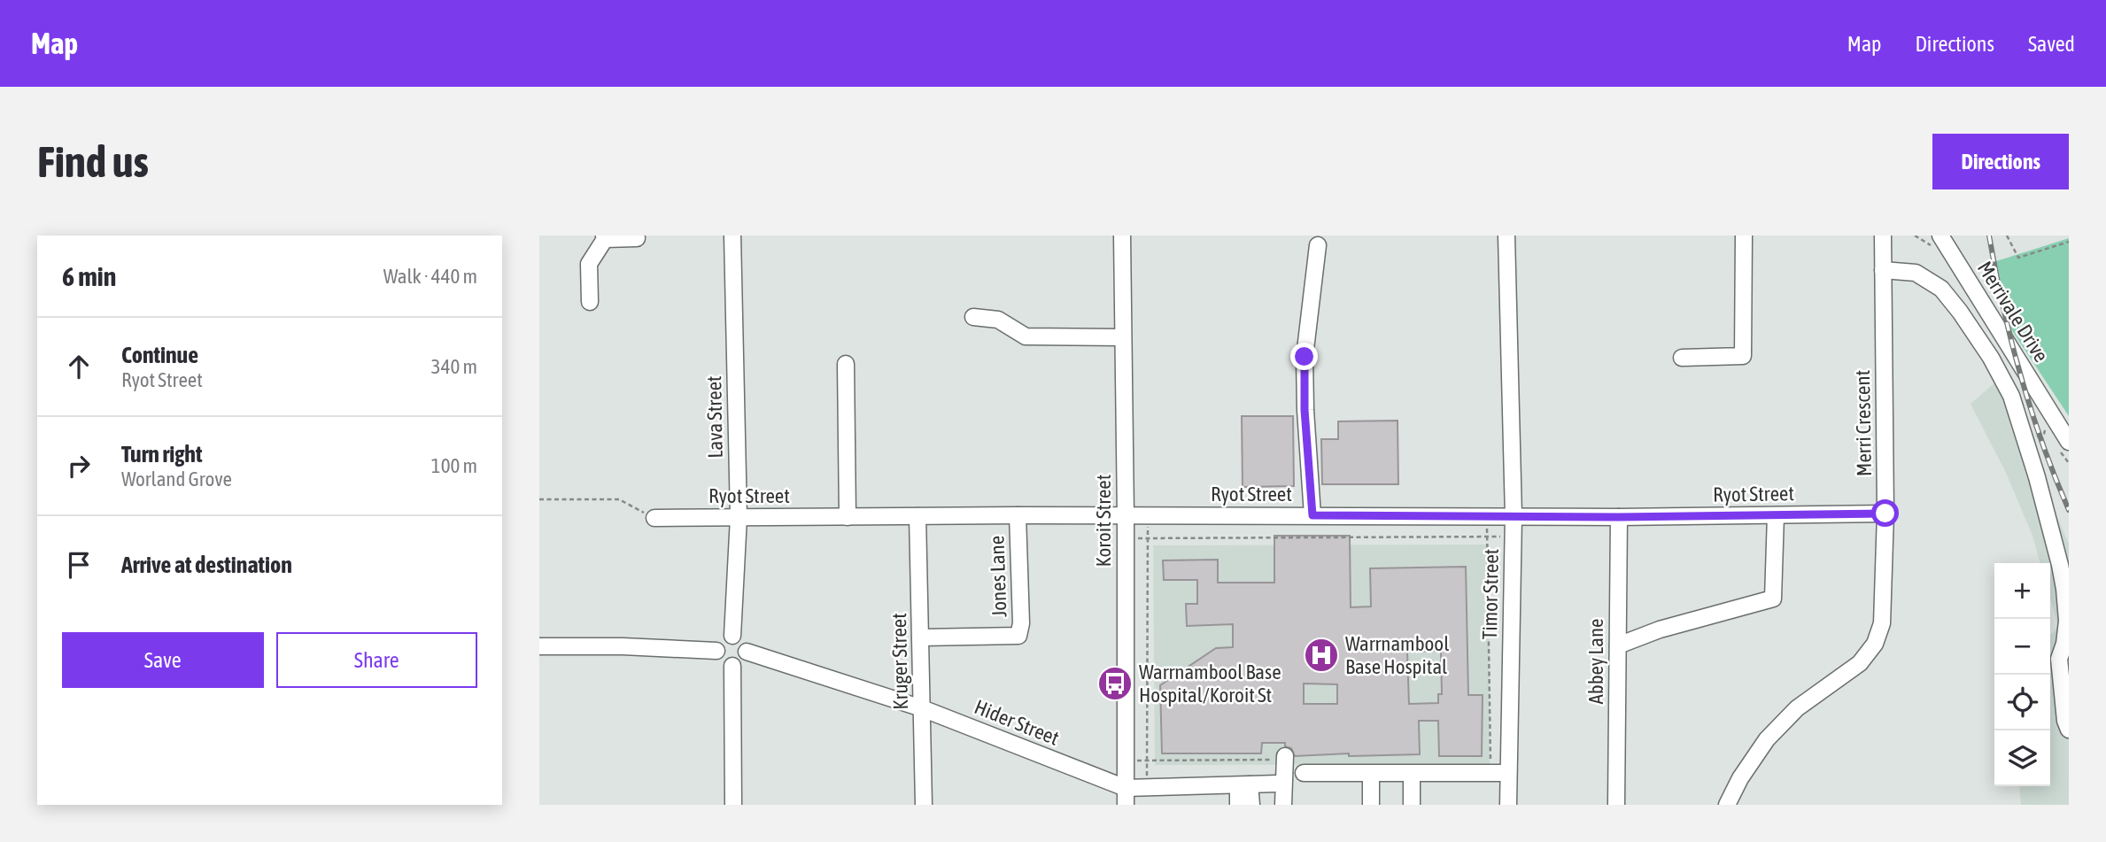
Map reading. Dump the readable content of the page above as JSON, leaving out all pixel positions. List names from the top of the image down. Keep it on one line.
{"streets":{"street":["Merrivale Drive","Lava Street","Merri Crescent","Ryot Street","Koroit Street","Jones Lane","Timor Street","Kruger Street","Abbey Lane","Hider Street"]},"crossings":[["Lava Street","Ryot Street"],["Lava Street","Hider Street"],["Merri Crescent","Ryot Street"],["Ryot Street","Koroit Street"],["Ryot Street","Jones Lane"],["Ryot Street","Timor Street"],["Ryot Street","Kruger Street"],["Ryot Street","Abbey Lane"],["Koroit Street","Hider Street"],["Jones Lane","Kruger Street"],["Kruger Street","Hider Street"]],"places":{"hospital":["Warrnambool Base Hospital"],"bus stop":["Warrnambool Base Hospital/Koroit St"]},"page":{"header":"Map","nav":["Map","Directions","Saved"],"buttons":["Directions",["Save","Share"]],"title":"Find us","heading":["6 min","Walk · 440 m"],"list":[["Continue","Ryot Street","340 m"],["Turn right","Worland Grove","100 m"],"Arrive at destination"],"map_buttons":["+","−"]}}
